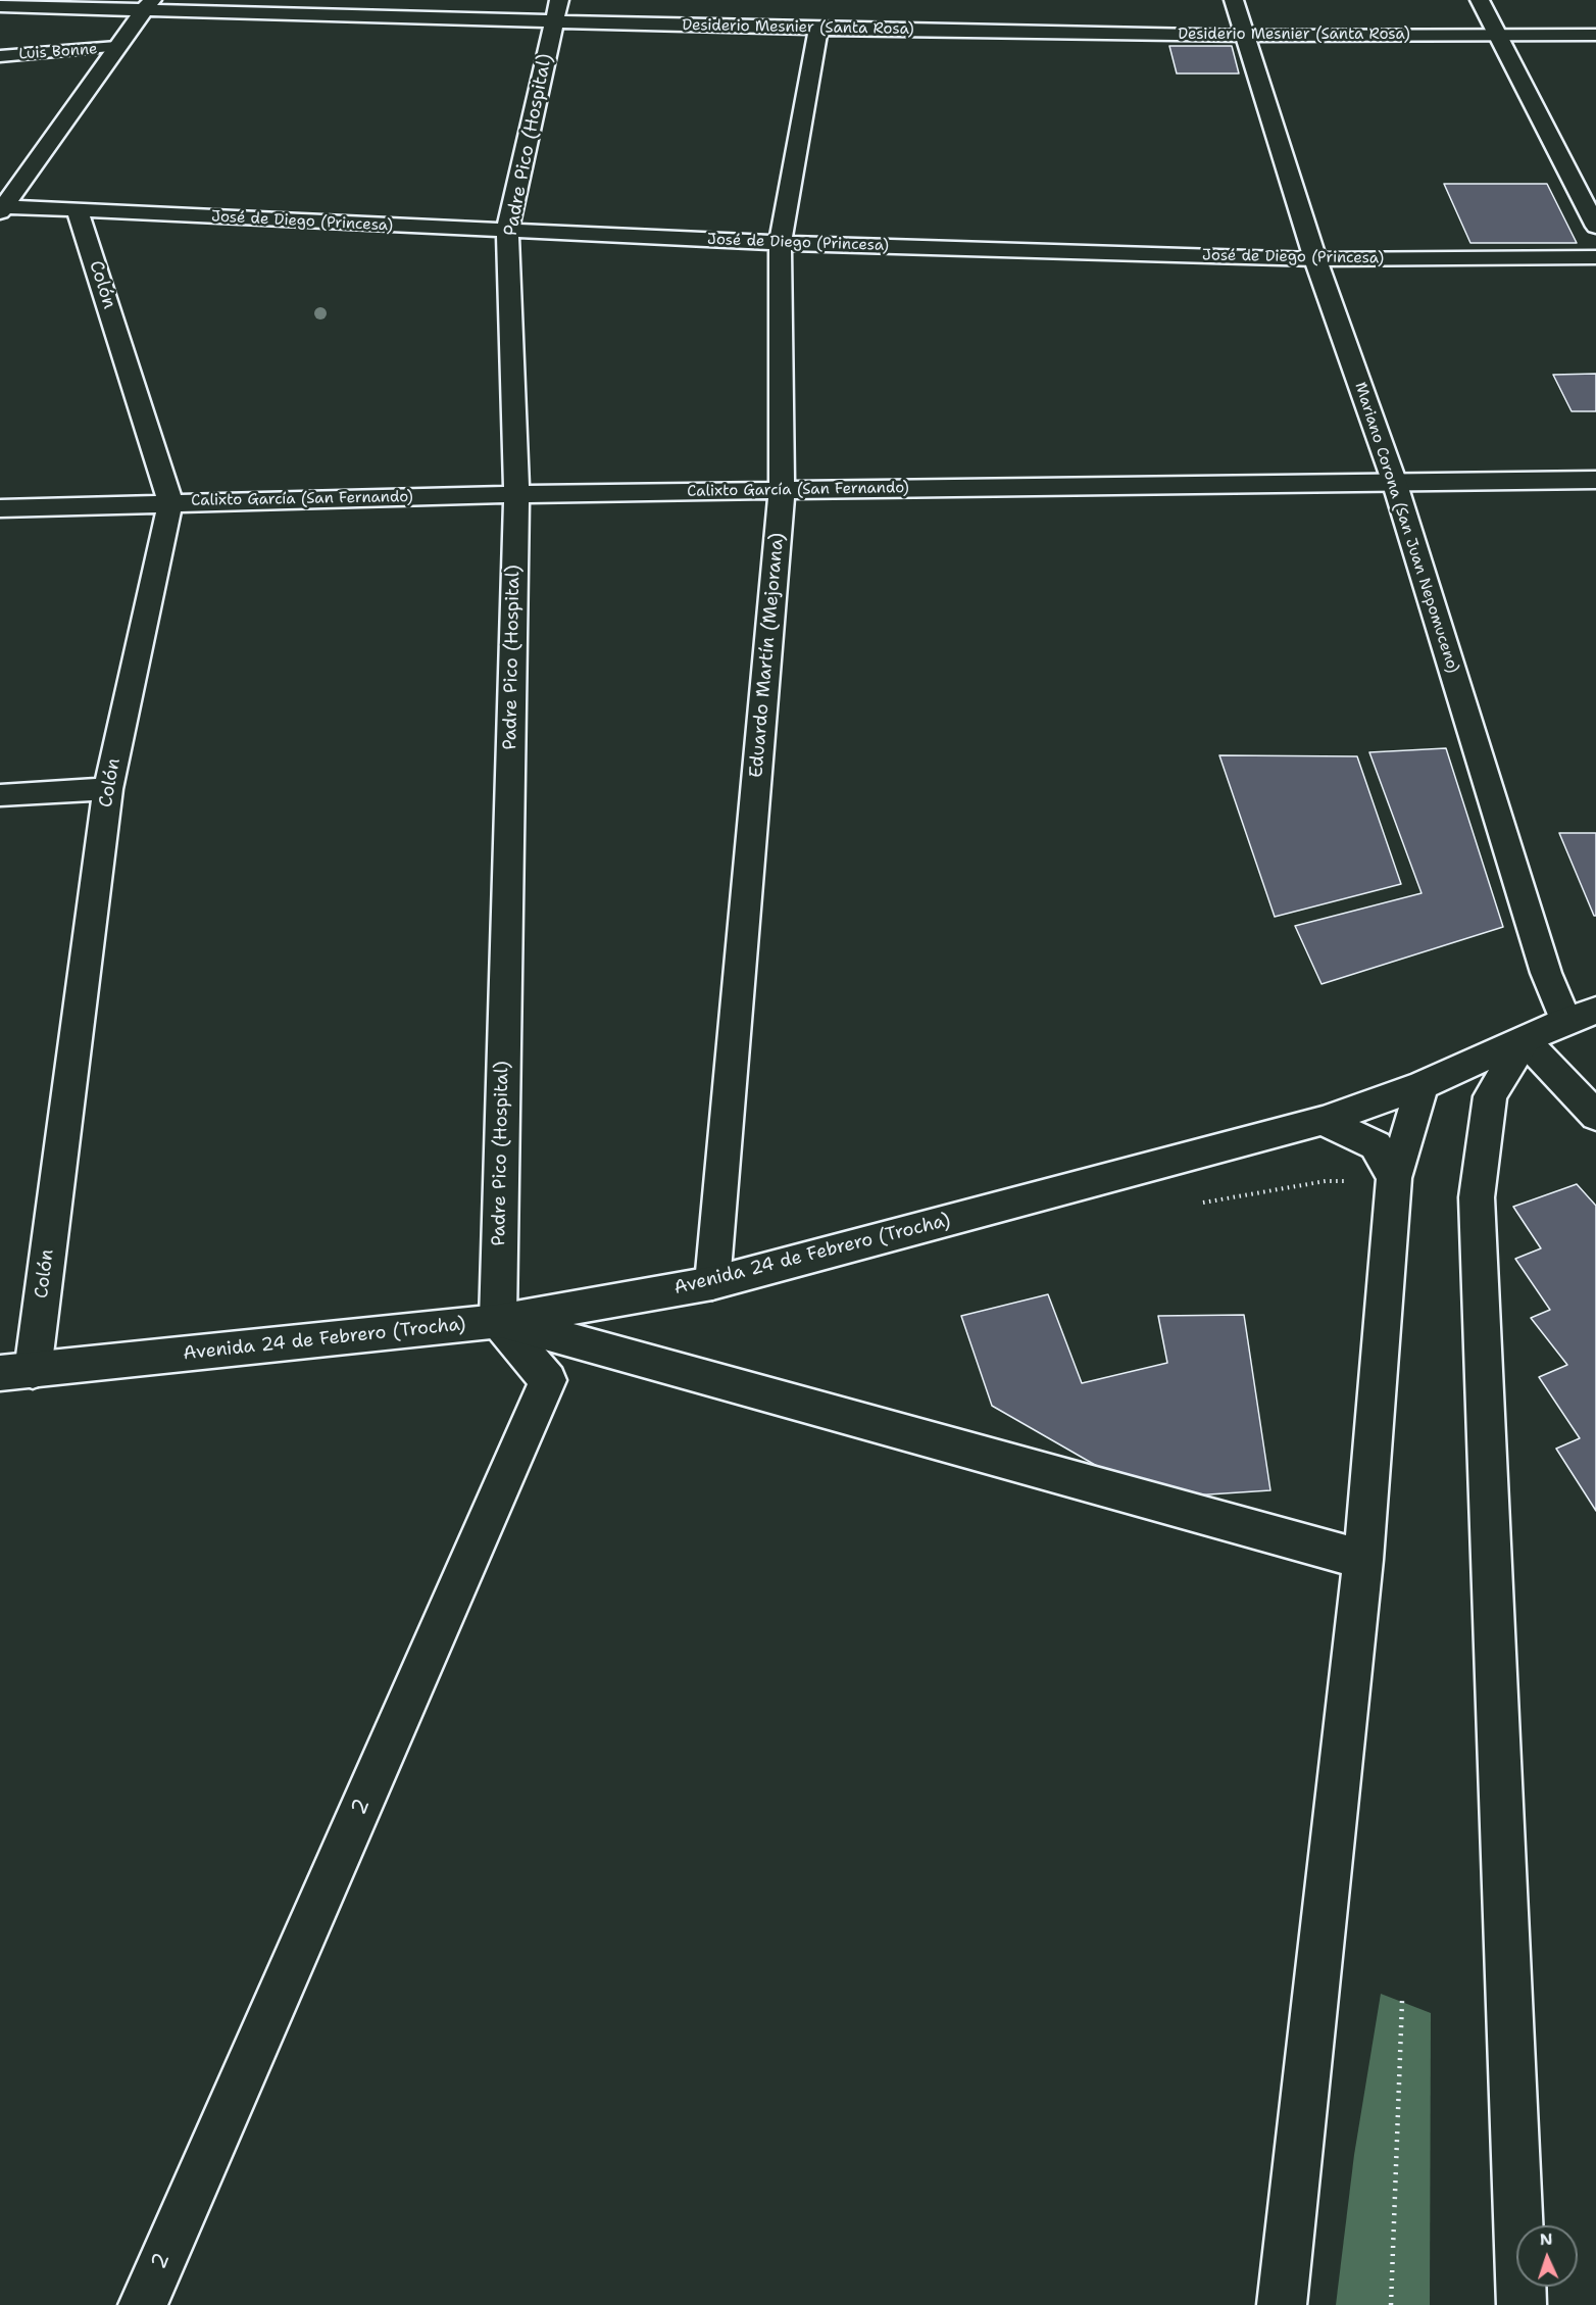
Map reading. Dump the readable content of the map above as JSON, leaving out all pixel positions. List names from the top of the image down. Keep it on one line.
{"streets":{"street":["Desiderio Mesnier (Santa Rosa)","Padre Pico (Hospital)","José de Diego (Princesa)","Colón","Calixto García (San Fernando)","Mariano Corona (San Juan Nepomuceno)","Eduardo Martín (Mejorana)","Avenida 24 de Febrero (Trocha)","2"],"lane":["Luis Bonne"]},"crossings":[["Desiderio Mesnier (Santa Rosa)","Padre Pico (Hospital)"],["Desiderio Mesnier (Santa Rosa)","Mariano Corona (San Juan Nepomuceno)"],["Desiderio Mesnier (Santa Rosa)","Eduardo Martín (Mejorana)"],["Padre Pico (Hospital)","José de Diego (Princesa)"],["Padre Pico (Hospital)","Calixto García (San Fernando)"],["Padre Pico (Hospital)","Avenida 24 de Febrero (Trocha)"],["Padre Pico (Hospital)","2"],["José de Diego (Princesa)","Colón"],["José de Diego (Princesa)","Mariano Corona (San Juan Nepomuceno)"],["José de Diego (Princesa)","Eduardo Martín (Mejorana)"],["Colón","Calixto García (San Fernando)"],["Colón","Avenida 24 de Febrero (Trocha)"],["Calixto García (San Fernando)","Mariano Corona (San Juan Nepomuceno)"],["Calixto García (San Fernando)","Eduardo Martín (Mejorana)"],["Mariano Corona (San Juan Nepomuceno)","Avenida 24 de Febrero (Trocha)"],["Eduardo Martín (Mejorana)","Avenida 24 de Febrero (Trocha)"],["Avenida 24 de Febrero (Trocha)","2"]],"north":"top"}
